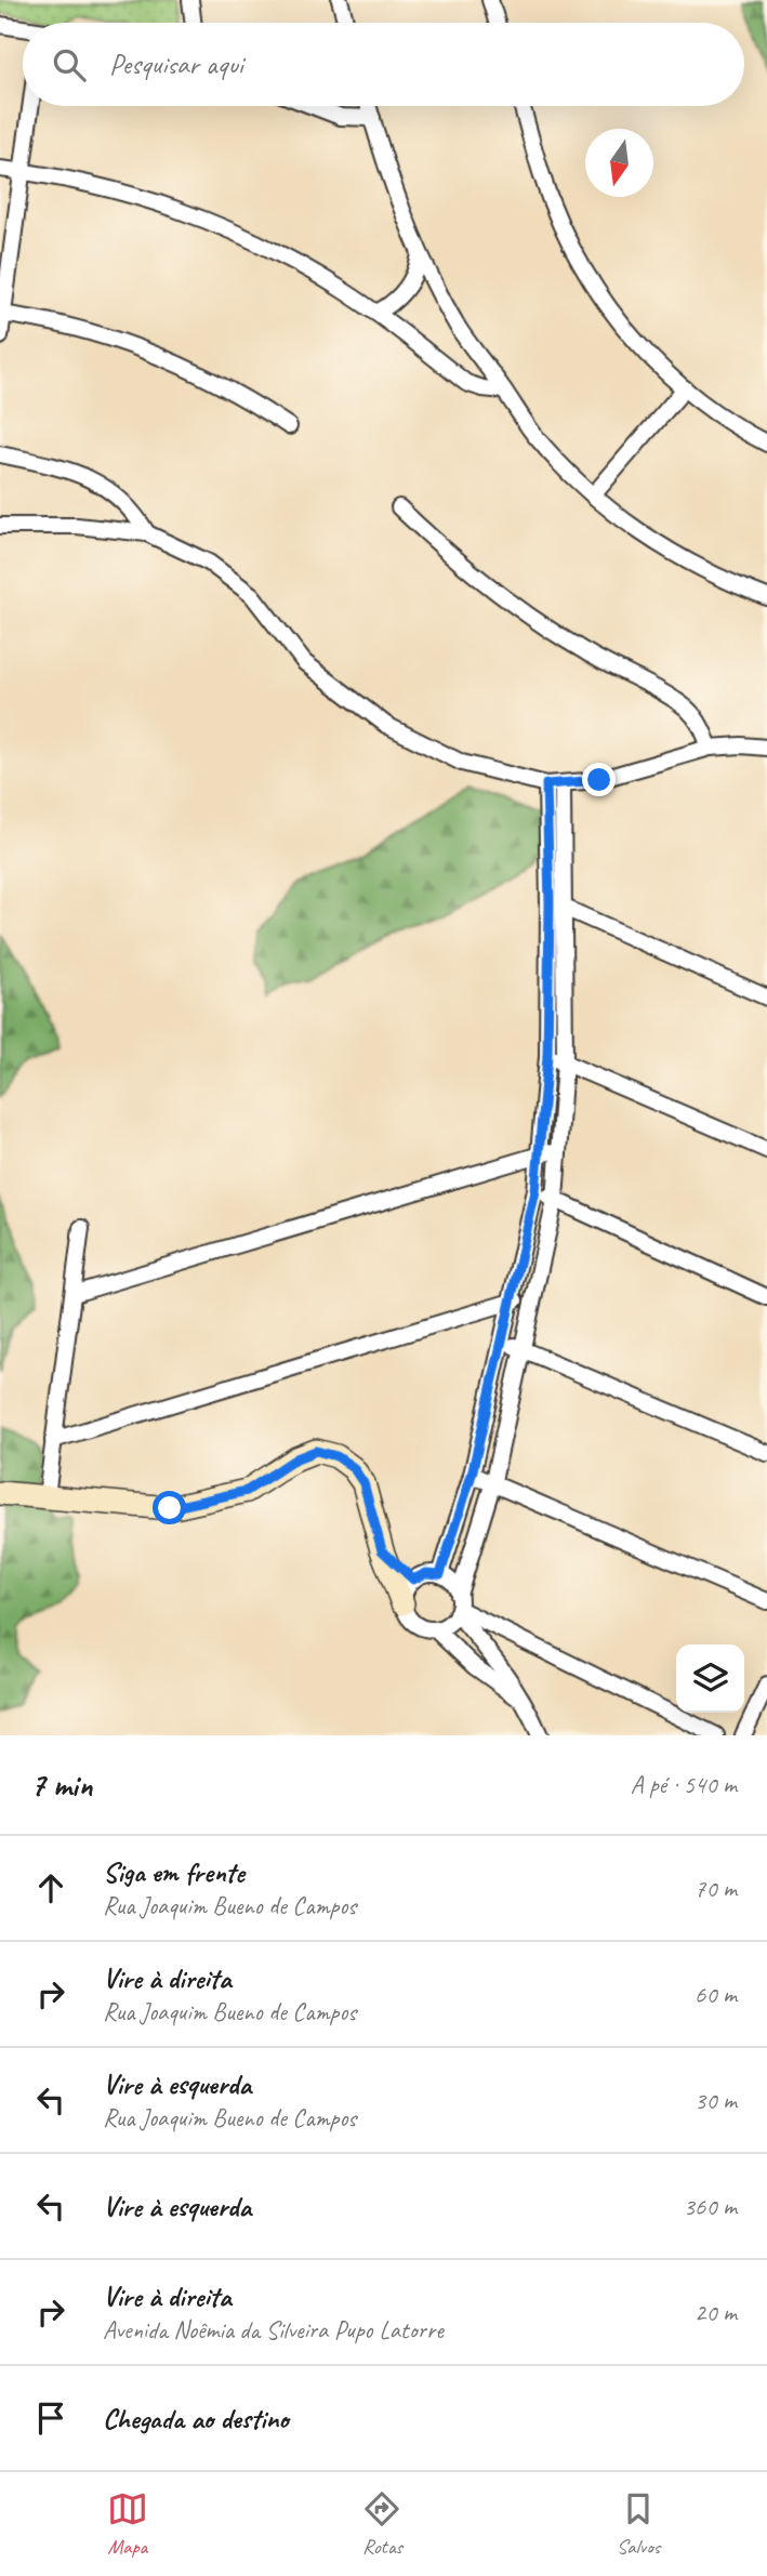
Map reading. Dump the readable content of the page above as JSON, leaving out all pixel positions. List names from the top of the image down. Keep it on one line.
{"north":"bottom","page":{"search":"Pesquisar aqui","heading":["7 min","A pé · 540 m"],"list":[["Siga em frente","Rua Joaquim Bueno de Campos","70 m"],["Vire à direita","Rua Joaquim Bueno de Campos","60 m"],["Vire à esquerda","Rua Joaquim Bueno de Campos","30 m"],["Vire à esquerda","360 m"],["Vire à direita","Avenida Noêmia da Silveira Pupo Latorre","20 m"],"Chegada ao destino"],"nav":["Mapa","Rotas","Salvos"]}}
